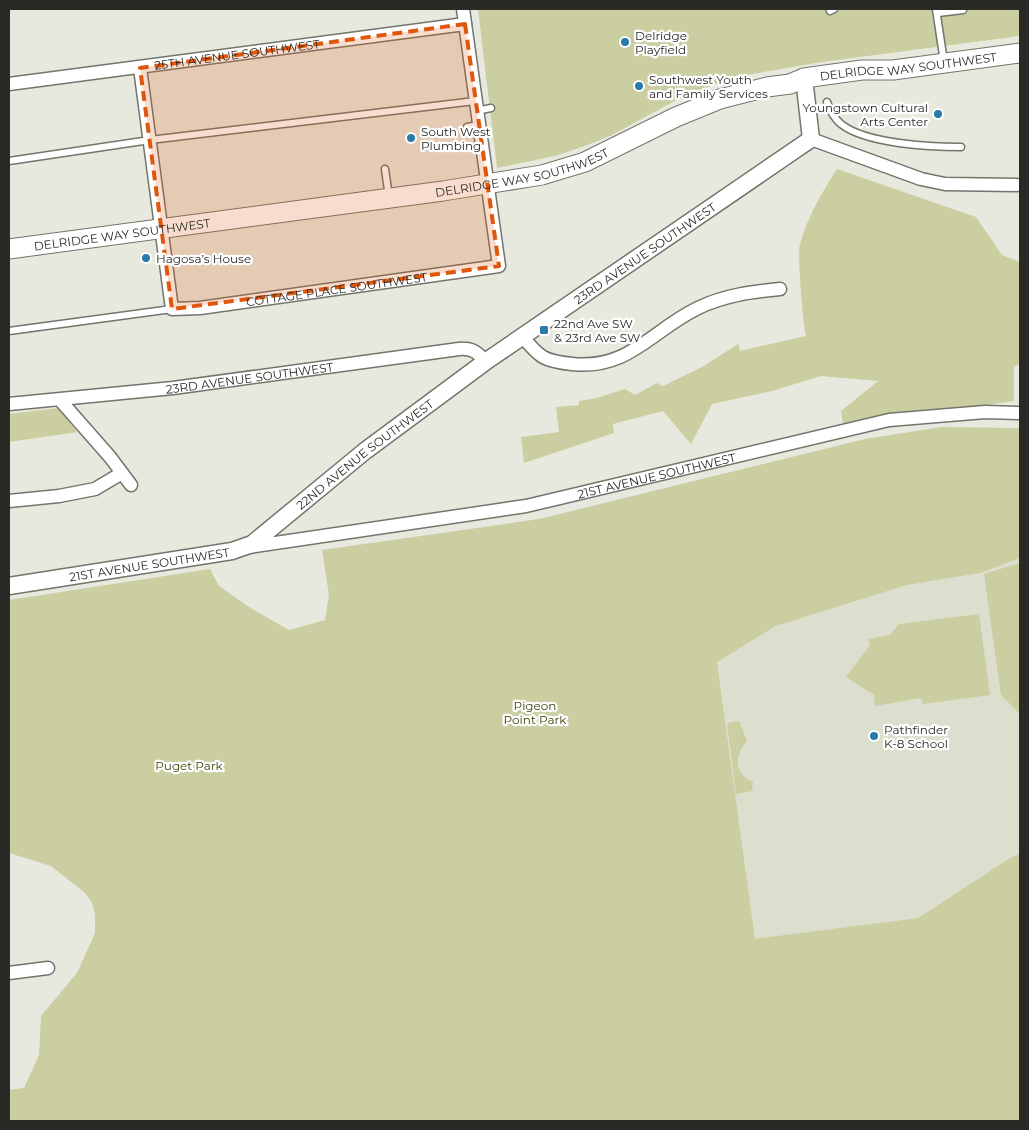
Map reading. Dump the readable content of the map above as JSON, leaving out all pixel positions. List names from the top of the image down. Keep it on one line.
{"streets":{"main road":["DELRIDGE WAY SOUTHWEST"],"street":["25TH AVENUE SOUTHWEST","23RD AVENUE SOUTHWEST","COTTAGE PLACE SOUTHWEST","22ND AVENUE SOUTHWEST","21ST AVENUE SOUTHWEST"]},"crossings":[["DELRIDGE WAY SOUTHWEST","COTTAGE PLACE SOUTHWEST"],["23RD AVENUE SOUTHWEST","22ND AVENUE SOUTHWEST"],["22ND AVENUE SOUTHWEST","21ST AVENUE SOUTHWEST"]],"parks":["Pigeon Point Park","Puget Park"],"places":{"other":["Delridge Playfield","Southwest Youth and Family Services","Youngstown Cultural Arts Center","South West Plumbing","Hagosa’s House","Pathfinder K-8 School"],"transit":["22nd Ave SW & 23rd Ave SW"]}}
